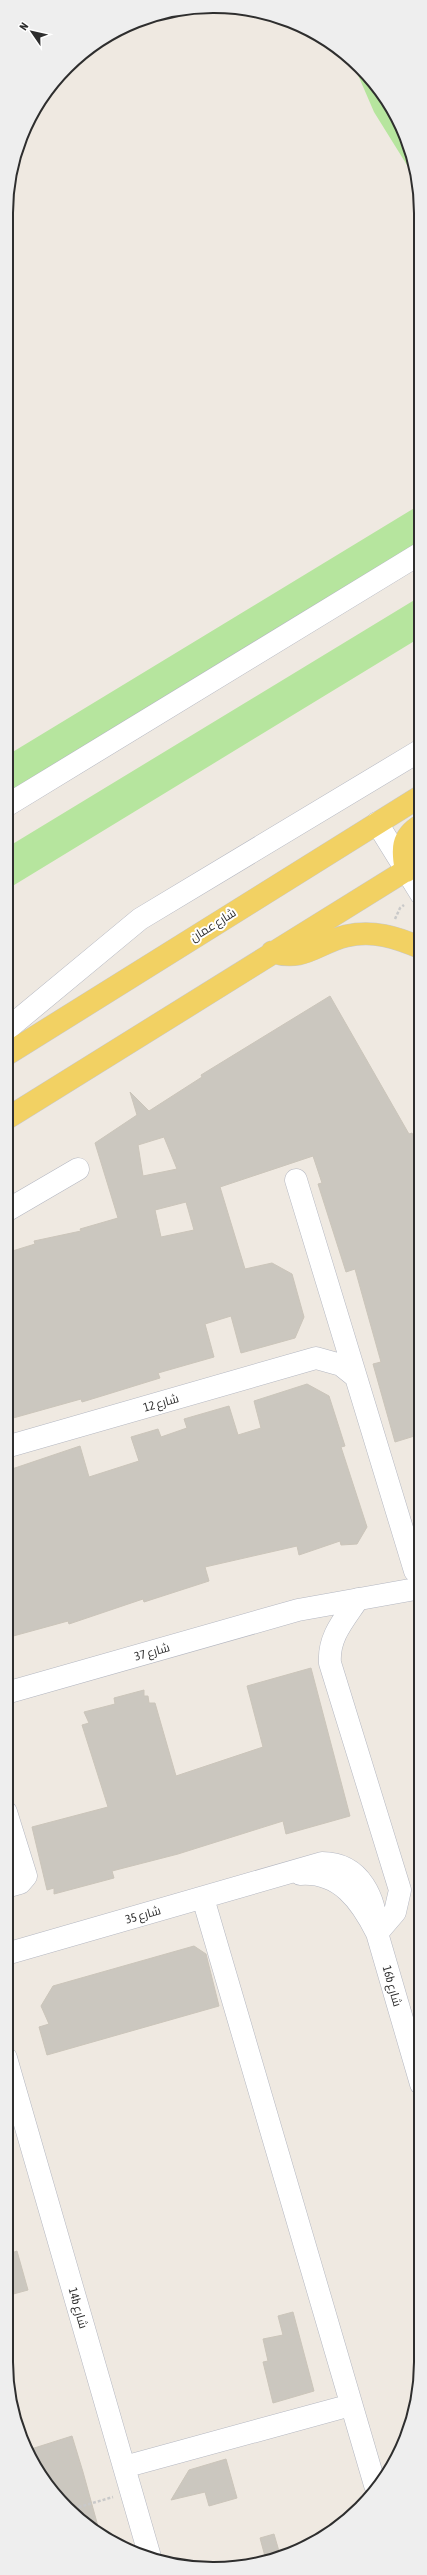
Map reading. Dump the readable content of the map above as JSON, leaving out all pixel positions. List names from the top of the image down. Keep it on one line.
{"streets":{"main road":["شارع عمان"],"street":["شارع 12","شارع 37","شارع 35","16b شارع","14b شارع"]},"crossings":[["شارع 35","16b شارع"]],"north":"top left"}
